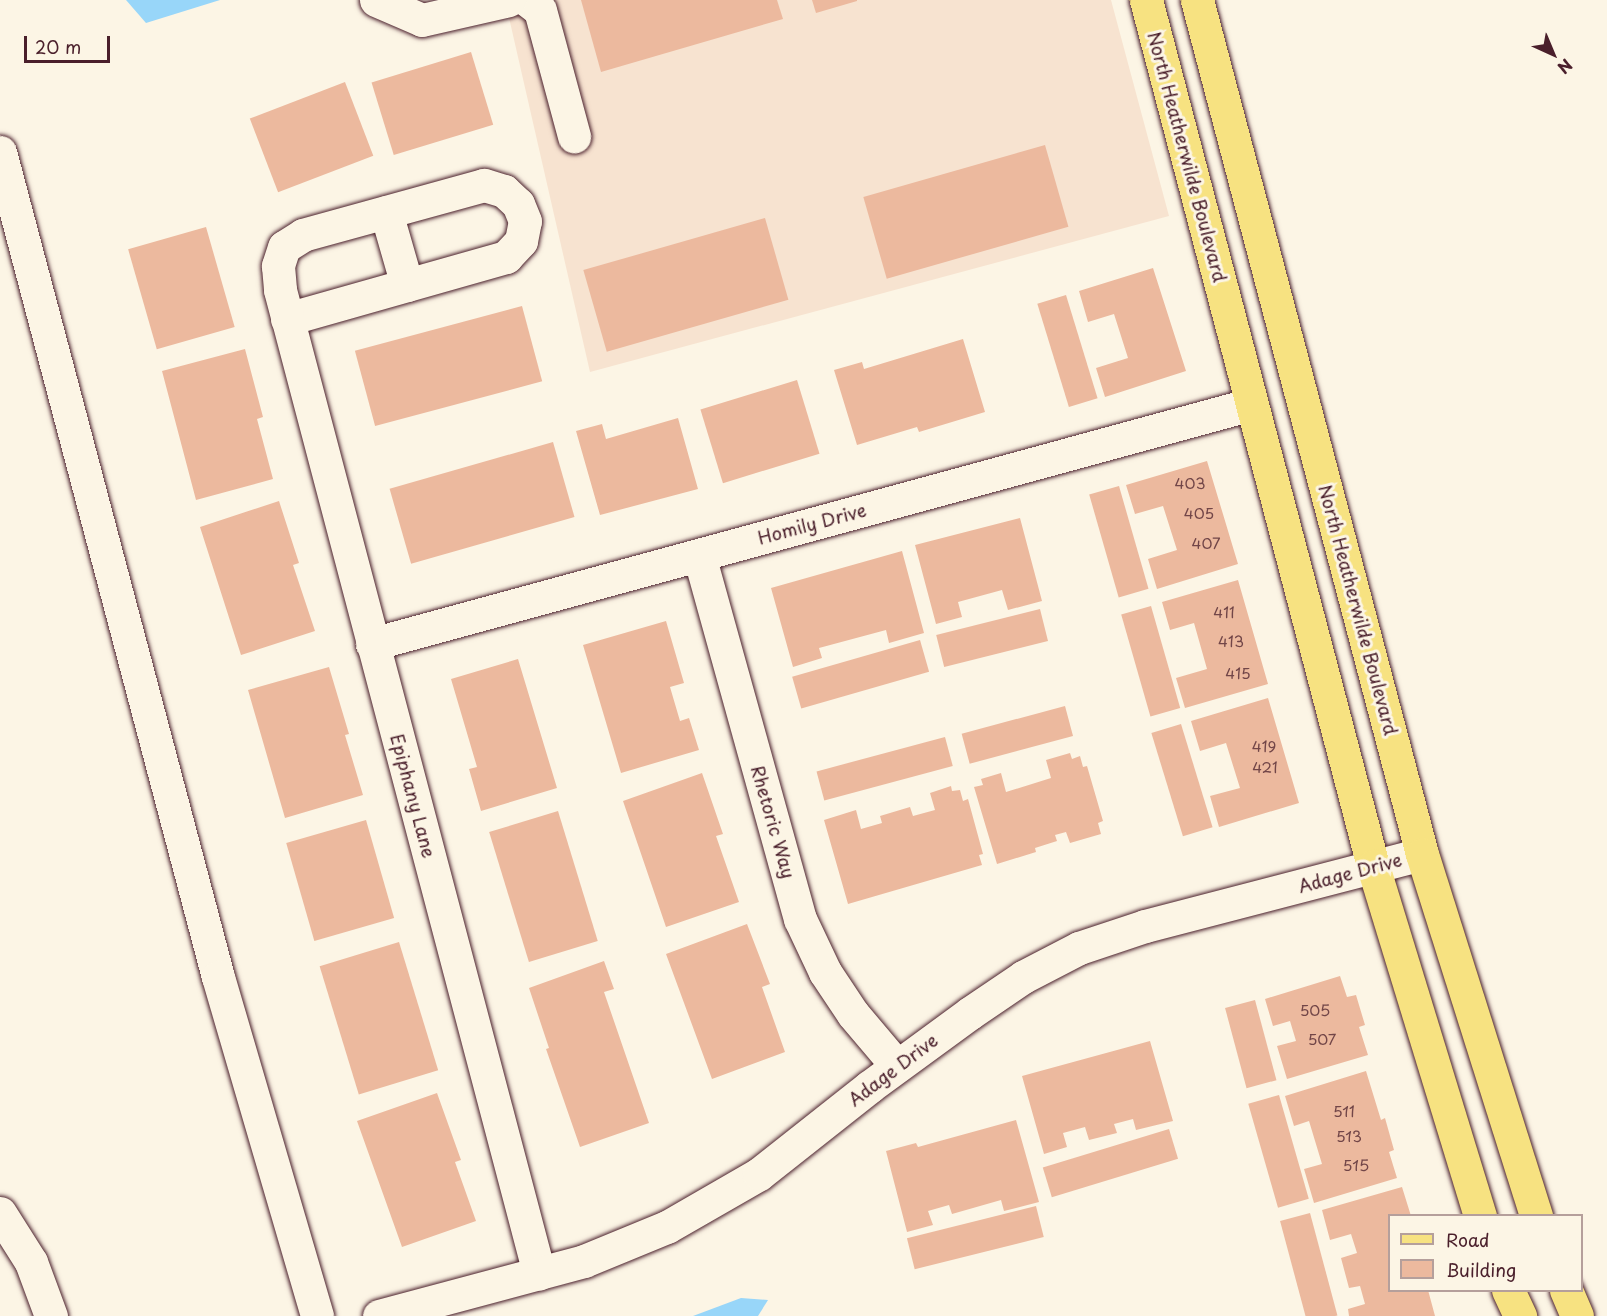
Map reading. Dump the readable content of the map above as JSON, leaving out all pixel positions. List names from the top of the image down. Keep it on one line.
{"streets":{"main road":["North Heatherwilde Boulevard"],"street":["Homily Drive","Epiphany Lane","Rhetoric Way","Adage Drive"]},"crossings":[["North Heatherwilde Boulevard","Homily Drive"],["North Heatherwilde Boulevard","Adage Drive"],["Homily Drive","Epiphany Lane"],["Homily Drive","Rhetoric Way"],["Epiphany Lane","Adage Drive"],["Rhetoric Way","Adage Drive"]],"house_numbers":["403","405","407","411","413","415","419","421","505","507","511","513","515"],"legend":["Road","Building"],"scale_bar":"20 m","north":"bottom right"}
